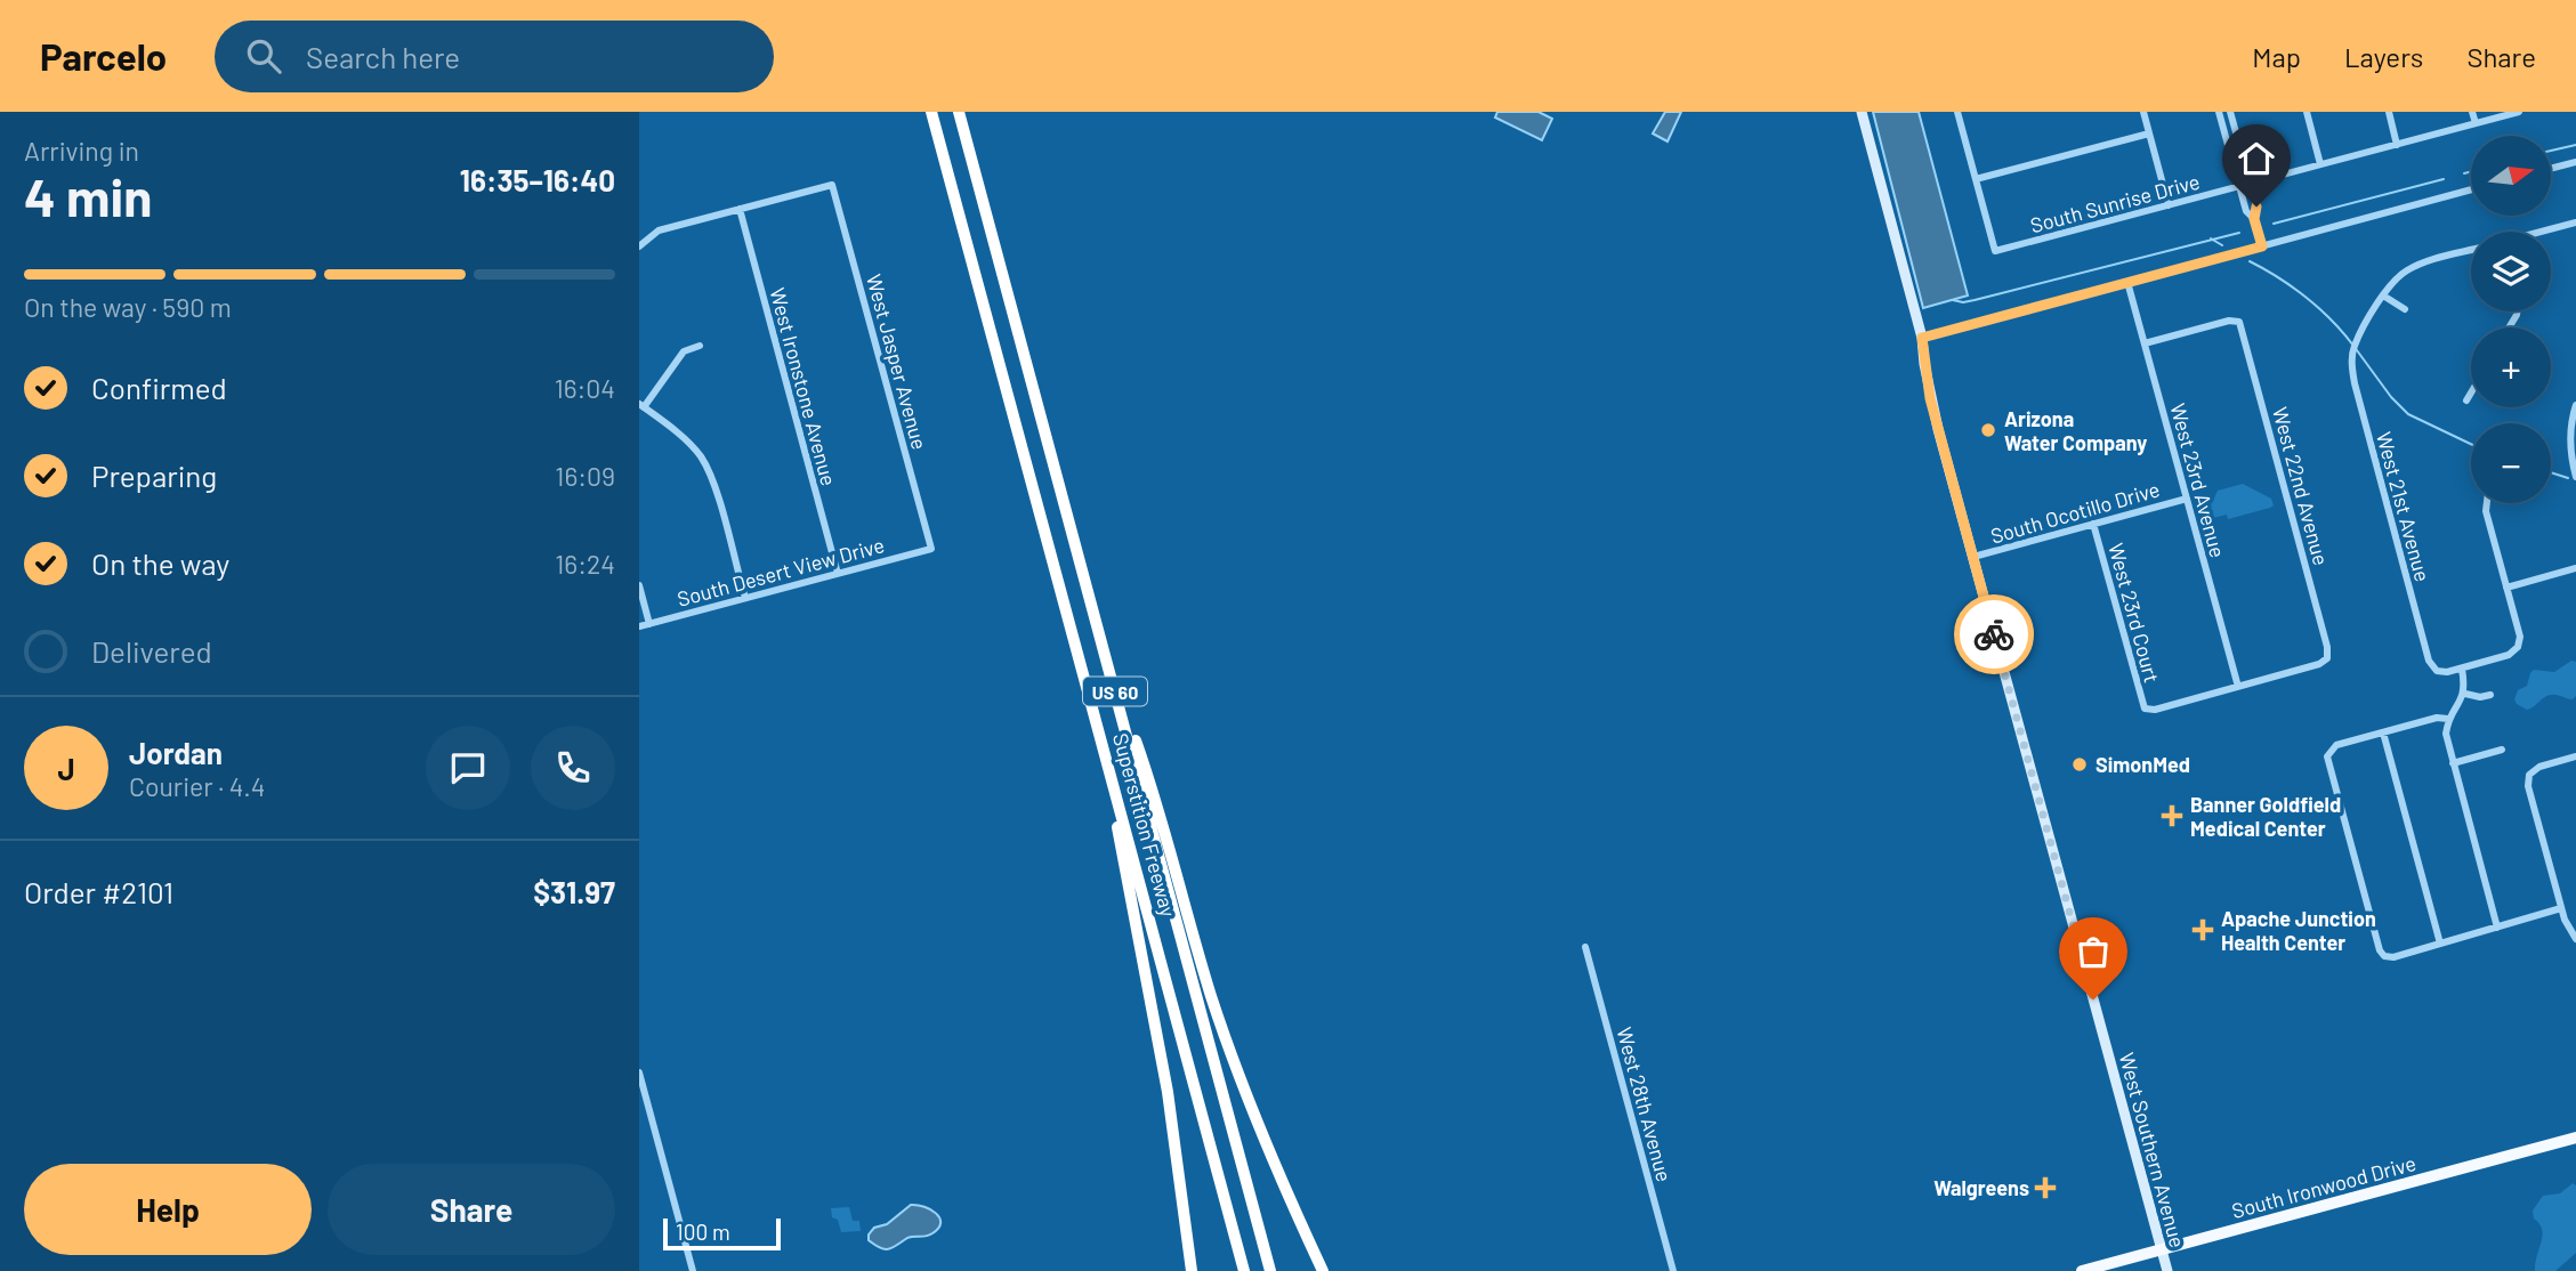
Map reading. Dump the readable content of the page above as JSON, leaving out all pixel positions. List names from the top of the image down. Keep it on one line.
{"streets":{"highway":["US 60","Superstition Freeway"],"main road":["West Southern Avenue","South Ironwood Drive"],"street":["South Sunrise Drive","West Jasper Avenue","West Ironstone Avenue","West 23rd Avenue","West 22nd Avenue","West 21st Avenue","South Ocotillo Drive","South Desert View Drive","West 23rd Court","West 28th Avenue"]},"crossings":[["West Jasper Avenue","West Ironstone Avenue"],["West Jasper Avenue","South Desert View Drive"],["West Ironstone Avenue","South Desert View Drive"],["West 23rd Avenue","West 22nd Avenue"],["West 23rd Avenue","South Ocotillo Drive"],["West 23rd Avenue","West 23rd Court"],["West 22nd Avenue","West 23rd Court"],["South Ocotillo Drive","West 23rd Court"],["South Ocotillo Drive","West Southern Avenue"],["West Southern Avenue","South Ironwood Drive"]],"places":{"other":["Arizona Water Company","SimonMed"],"health":["Banner Goldfield Medical Center","Apache Junction Health Center","Walgreens"]},"scale_bar":"100 m","north":"right","page":{"header":"Parcelo","search":"Search here","nav":["Map","Layers","Share"],"heading":["4 min","Arriving in","16:35–16:40"],"panel":["Jordan","Courier · 4.4","Order #2101","$31.97"],"map_buttons":["+","−"],"bar":"On the way · 590 m","list":[["Confirmed","16:04"],["Preparing","16:09"],["On the way","16:24"],"Delivered"],"round":"J","buttons":["Help","Share"],"scale":"100 m"}}
